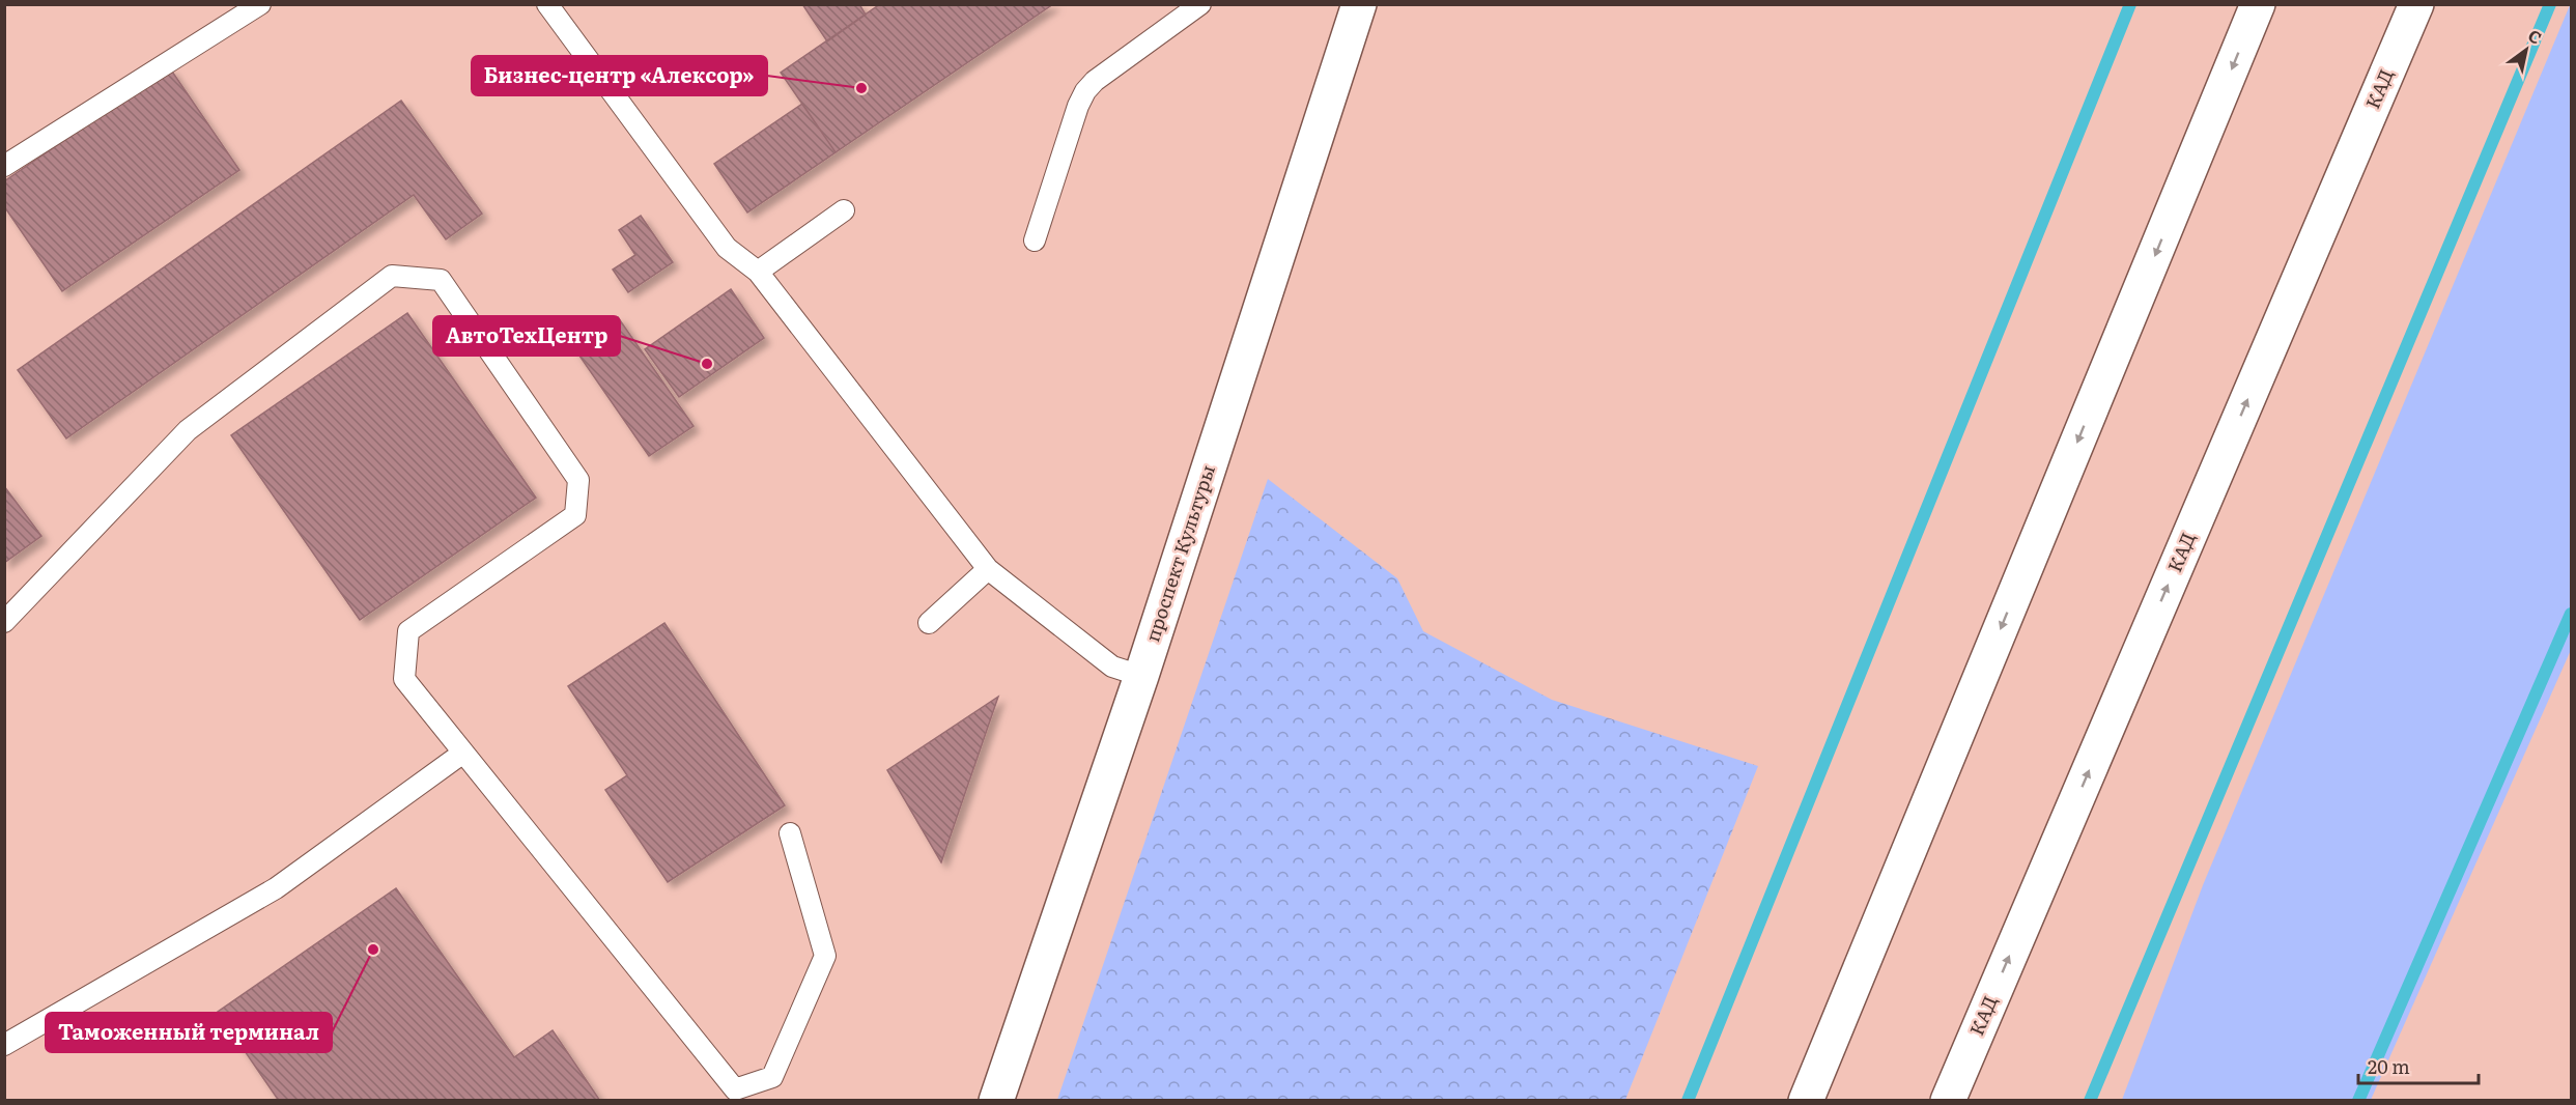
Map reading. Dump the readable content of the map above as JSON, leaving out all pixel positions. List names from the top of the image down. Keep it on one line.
{"streets":{"main road":["КАД","проспект Культуры"]},"places":["Бизнес-центр «Алексор»","АвтоТехЦентр","Таможенный терминал"],"scale_bar":"20 m","north":"top right"}
